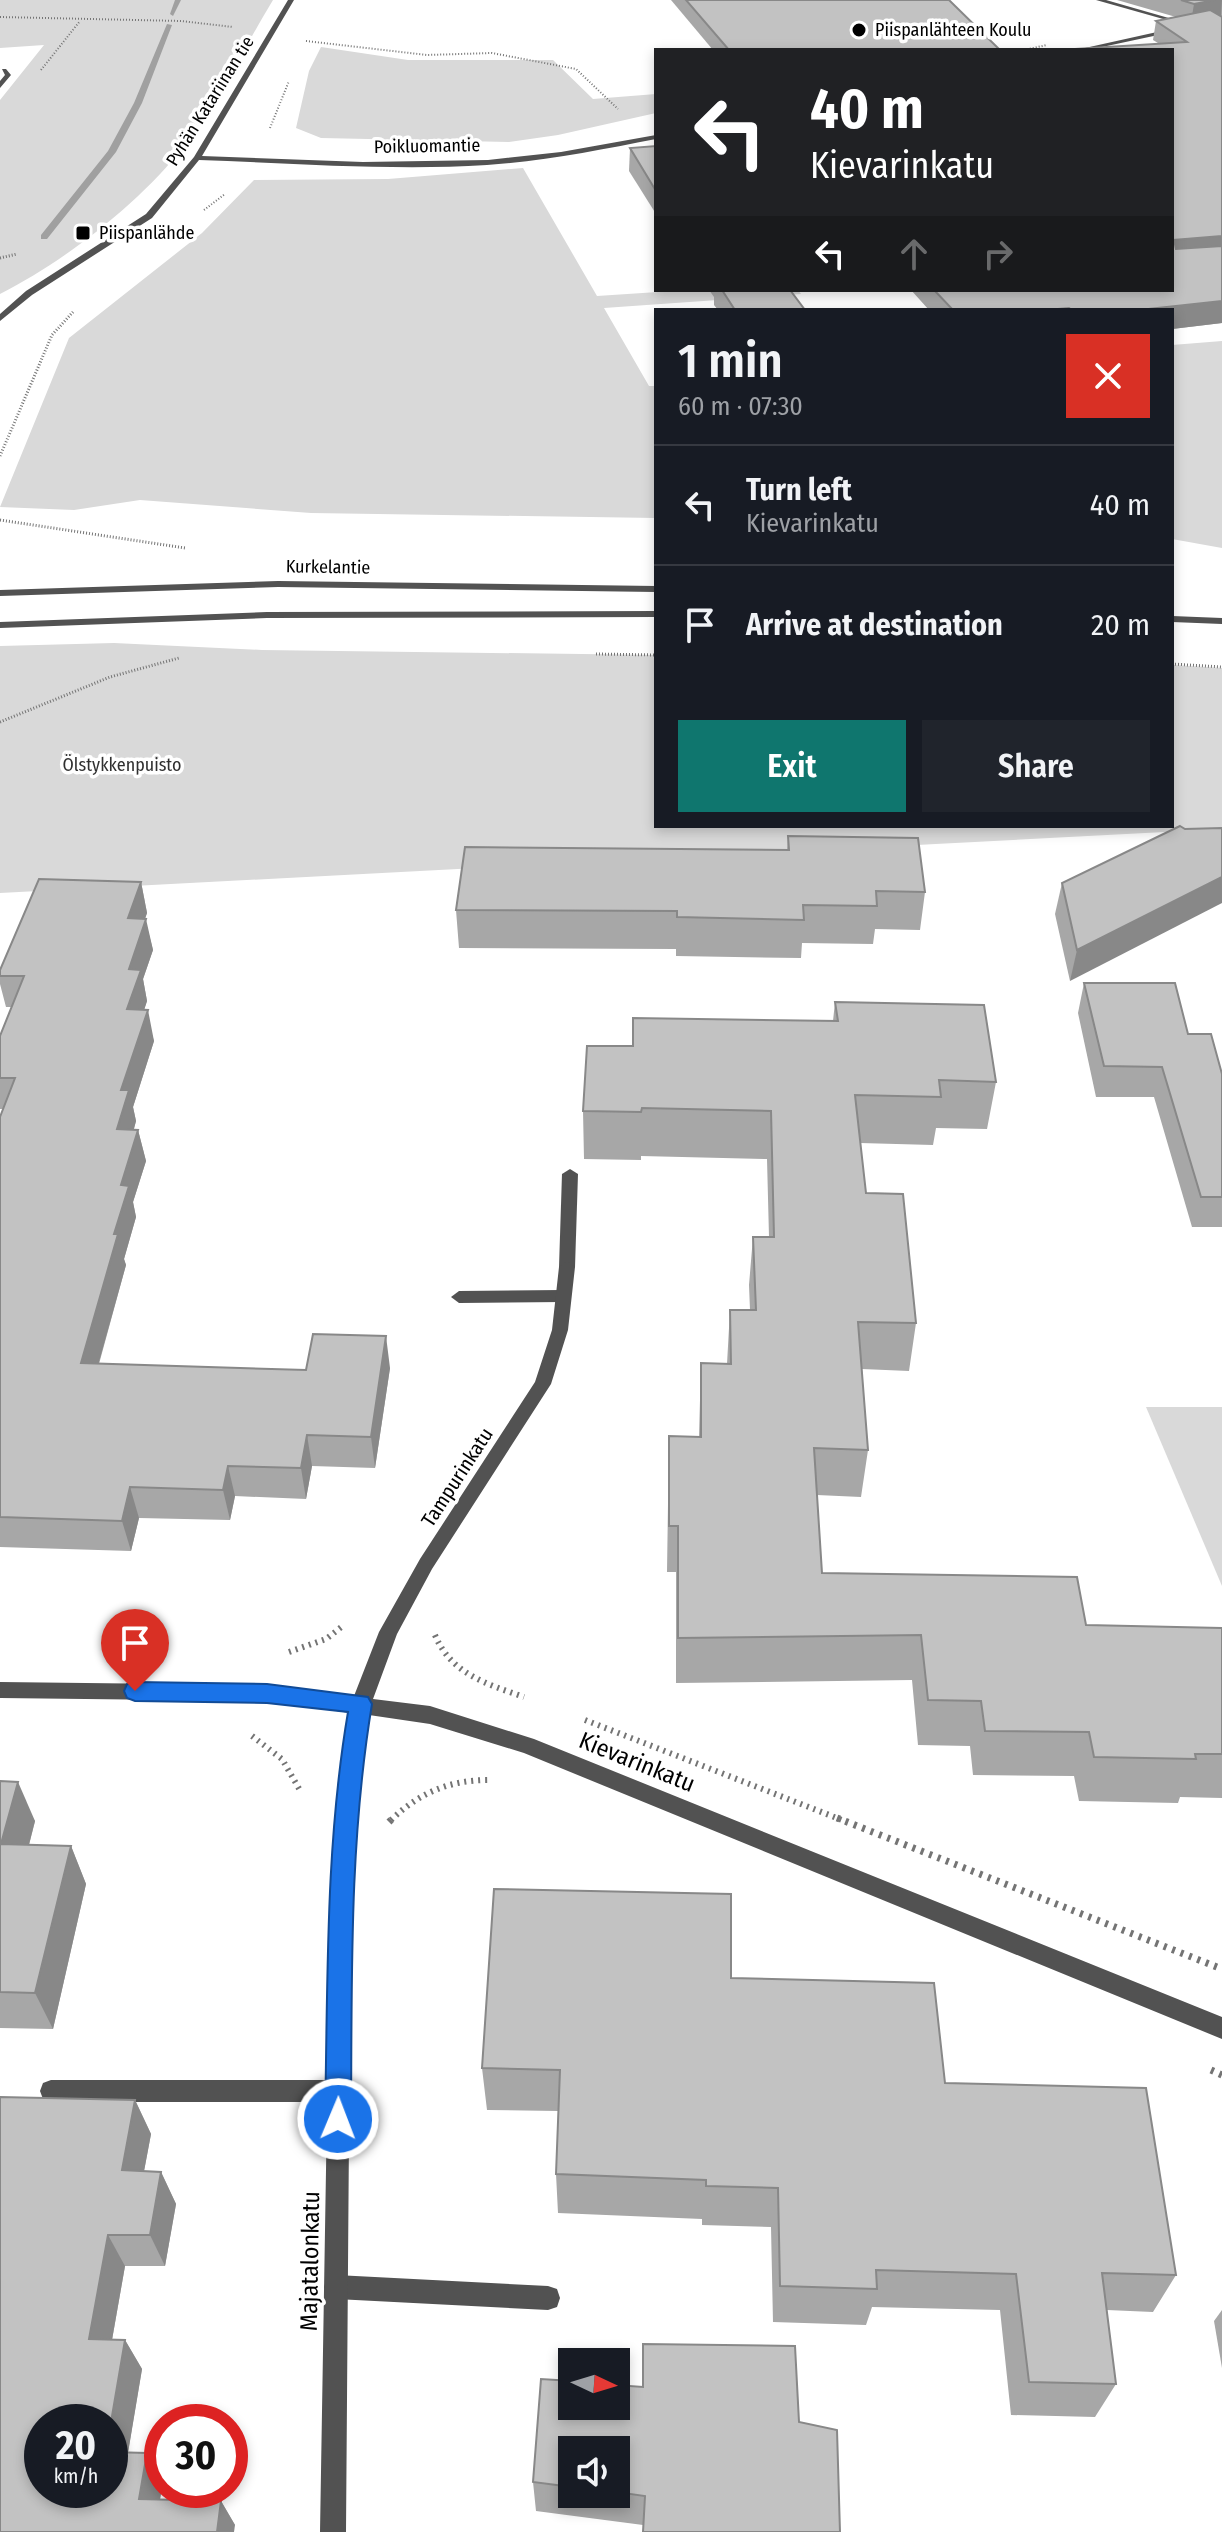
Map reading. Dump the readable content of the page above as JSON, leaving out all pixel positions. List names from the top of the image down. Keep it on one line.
{"streets":{"street":["Pyhän Katariinan tie","Poikluomantie","Kurkelantie","Tampurinkatu","Kievarinkatu","Majatalonkatu"]},"crossings":[["Pyhän Katariinan tie","Poikluomantie"],["Tampurinkatu","Kievarinkatu"],["Tampurinkatu","Majatalonkatu"],["Kievarinkatu","Majatalonkatu"]],"parks":["Ölstykkenpuisto"],"places":{"other":["Piispanlähteen Koulu"],"transit":["Piispanlähde"]},"north":"right","page":{"turn":["40 m","Kievarinkatu"],"heading":["1 min","60 m · 07:30"],"list":[{"name":"Turn left","note":"Kievarinkatu","value":"40 m"},{"name":"Arrive at destination","value":"20 m"}],"buttons":["Exit","Share"],"speed":"20 km/h","limit":"30"}}
